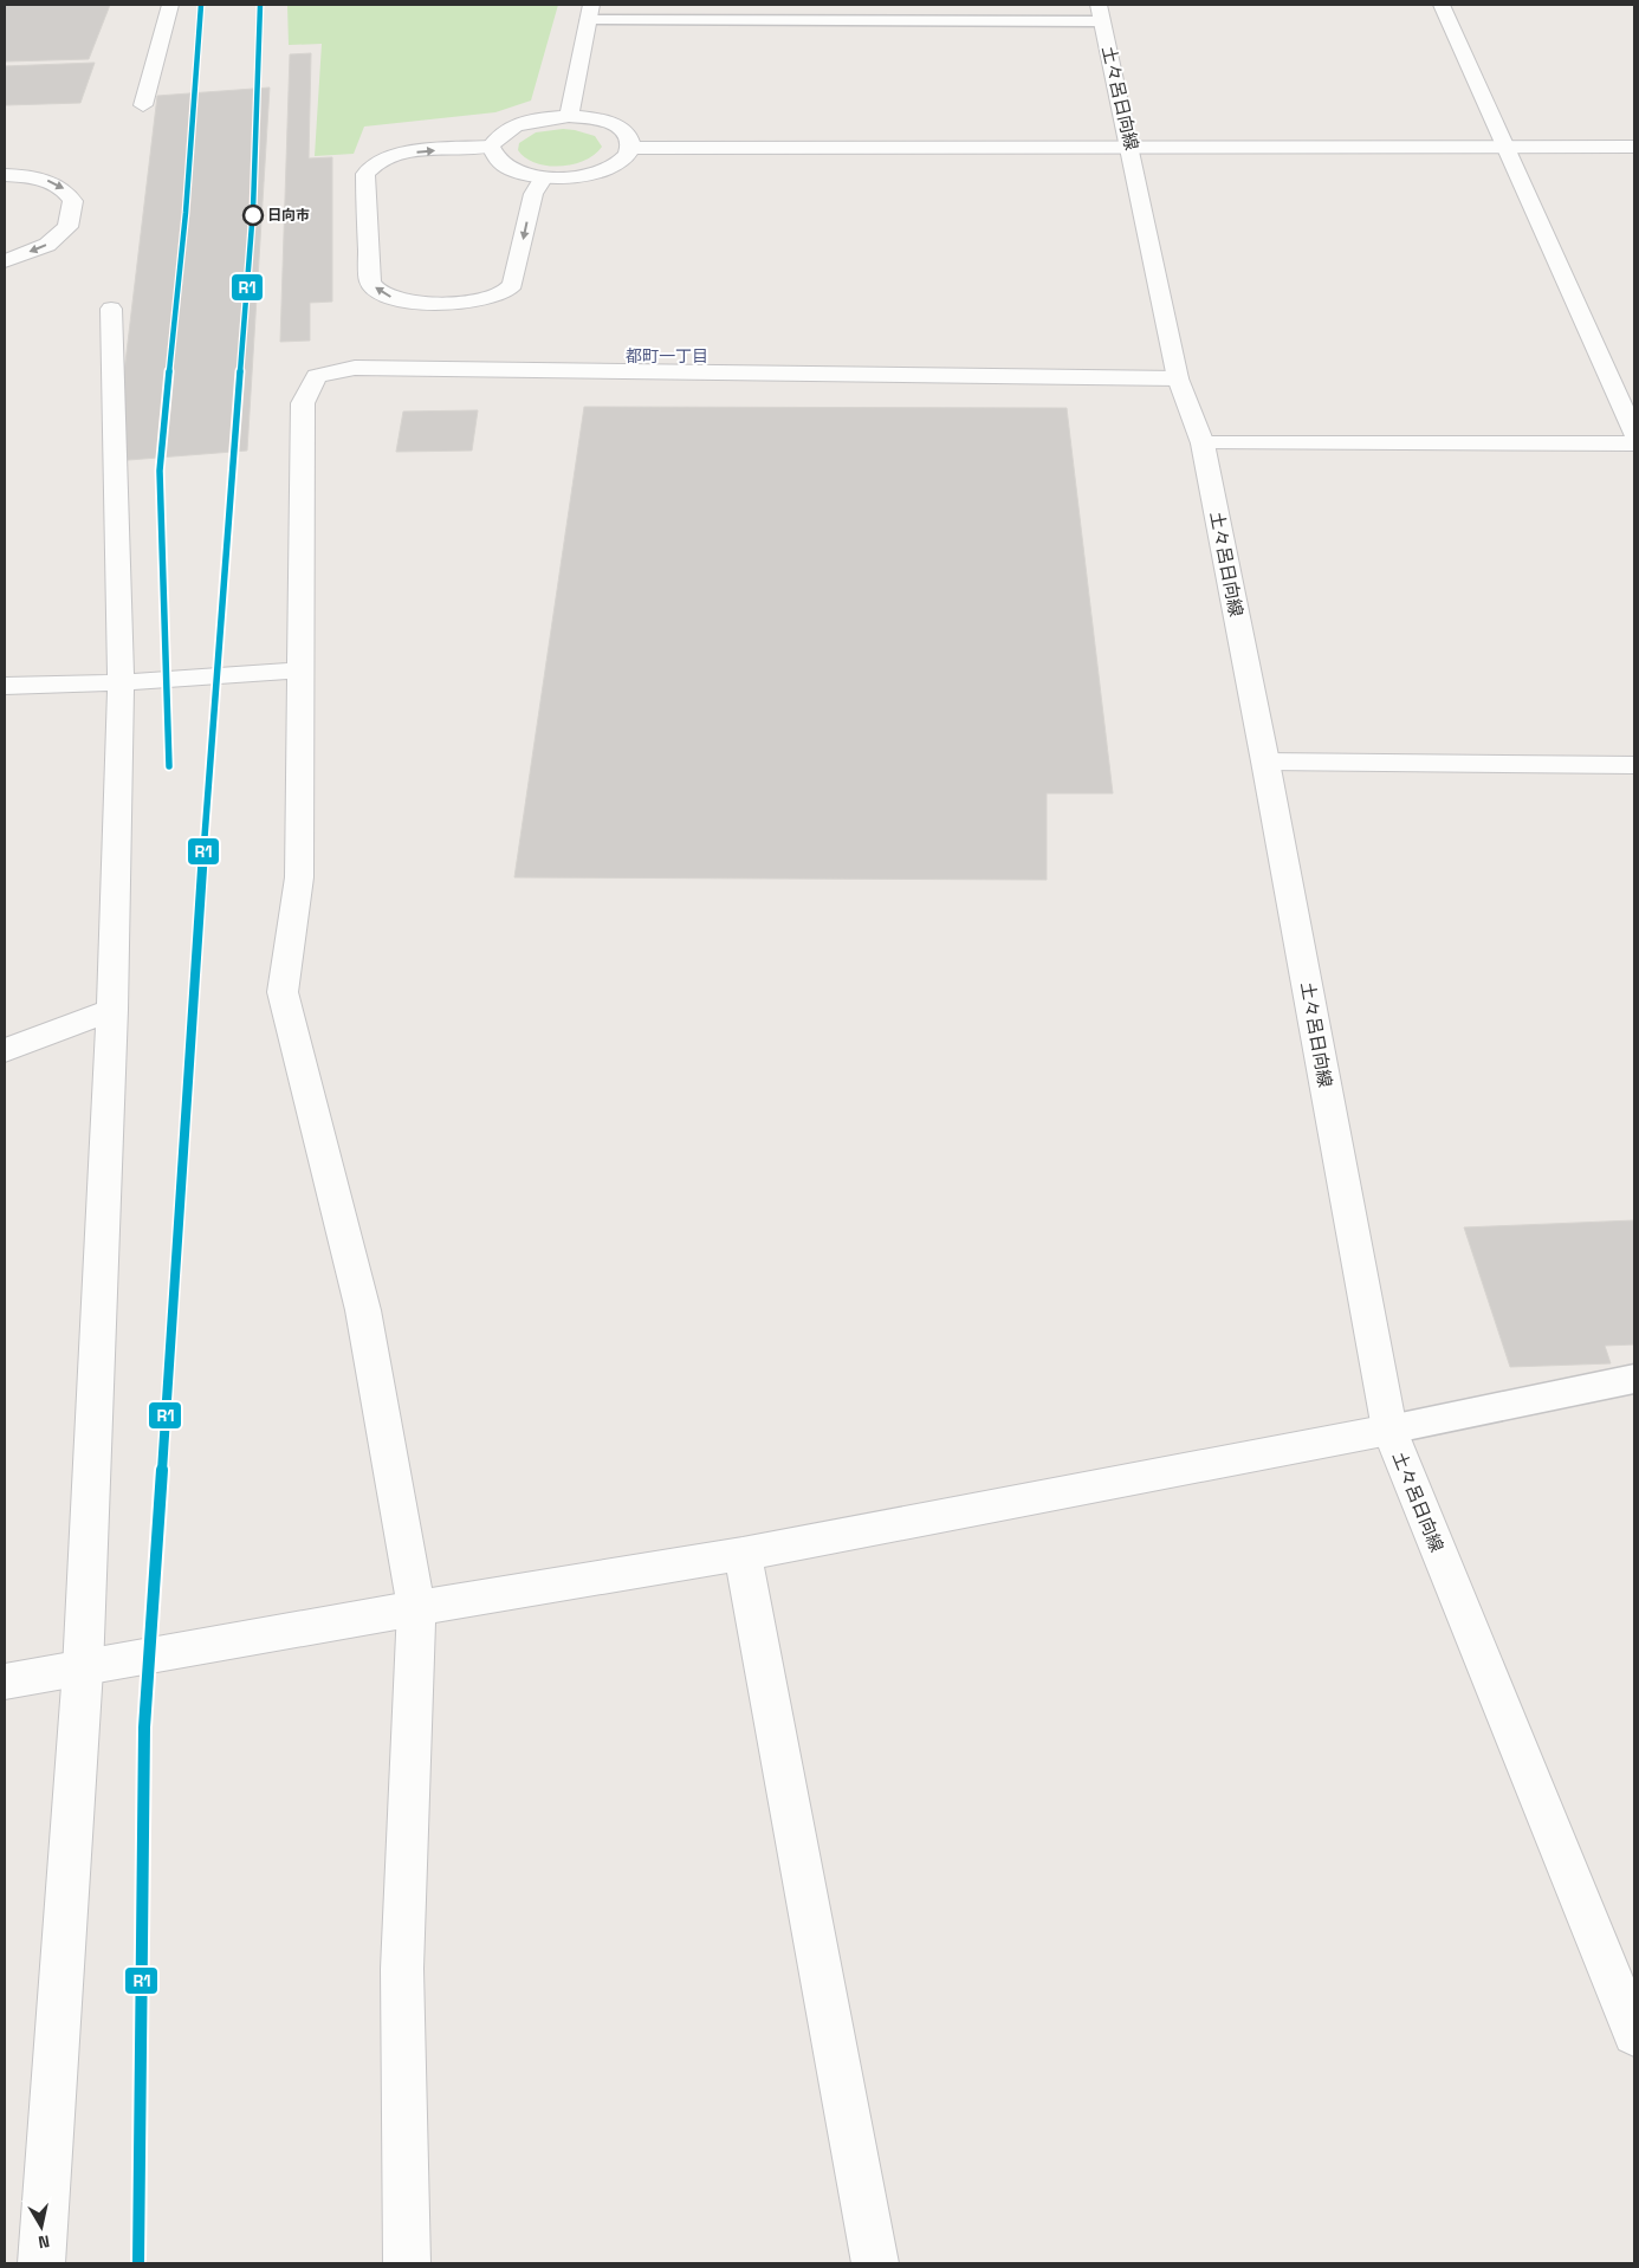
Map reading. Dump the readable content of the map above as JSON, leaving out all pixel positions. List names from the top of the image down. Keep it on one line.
{"streets":{"street":["土々呂日向線"]},"districts":["都町一丁目"],"places":["日向市"],"lines":["transit line R1"],"north":"bottom"}
